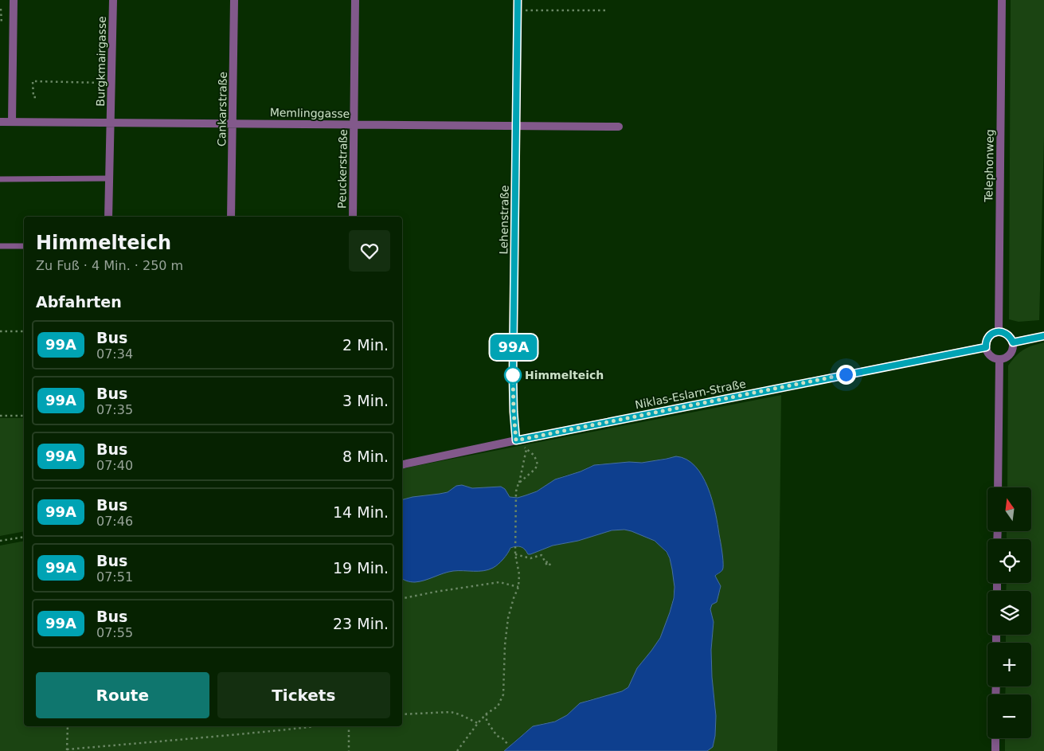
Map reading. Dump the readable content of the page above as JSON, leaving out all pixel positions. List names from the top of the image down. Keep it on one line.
{"streets":{"street":["Burgkmairgasse","Cankarstraße","Memlinggasse","Telephonweg","Peuckerstraße","Lehenstraße","Niklas-Eslarn-Straße"]},"crossings":[["Burgkmairgasse","Memlinggasse"],["Cankarstraße","Memlinggasse"],["Memlinggasse","Peuckerstraße"],["Memlinggasse","Lehenstraße"],["Telephonweg","Niklas-Eslarn-Straße"],["Lehenstraße","Niklas-Eslarn-Straße"]],"places":["Himmelteich"],"lines":["bus line 99A"],"north":"top","page":{"on_map":"99A","heading":[["Himmelteich","Zu Fuß · 4 Min. · 250 m"],"Abfahrten"],"list":[{"mark":"99A","name":"Bus","note":"07:34","value":"2 Min."},{"mark":"99A","name":"Bus","note":"07:35","value":"3 Min."},{"mark":"99A","name":"Bus","note":"07:40","value":"8 Min."},{"mark":"99A","name":"Bus","note":"07:46","value":"14 Min."},{"mark":"99A","name":"Bus","note":"07:51","value":"19 Min."},{"mark":"99A","name":"Bus","note":"07:55","value":"23 Min."}],"map_buttons":["+","−"],"buttons":["Route","Tickets"]}}
